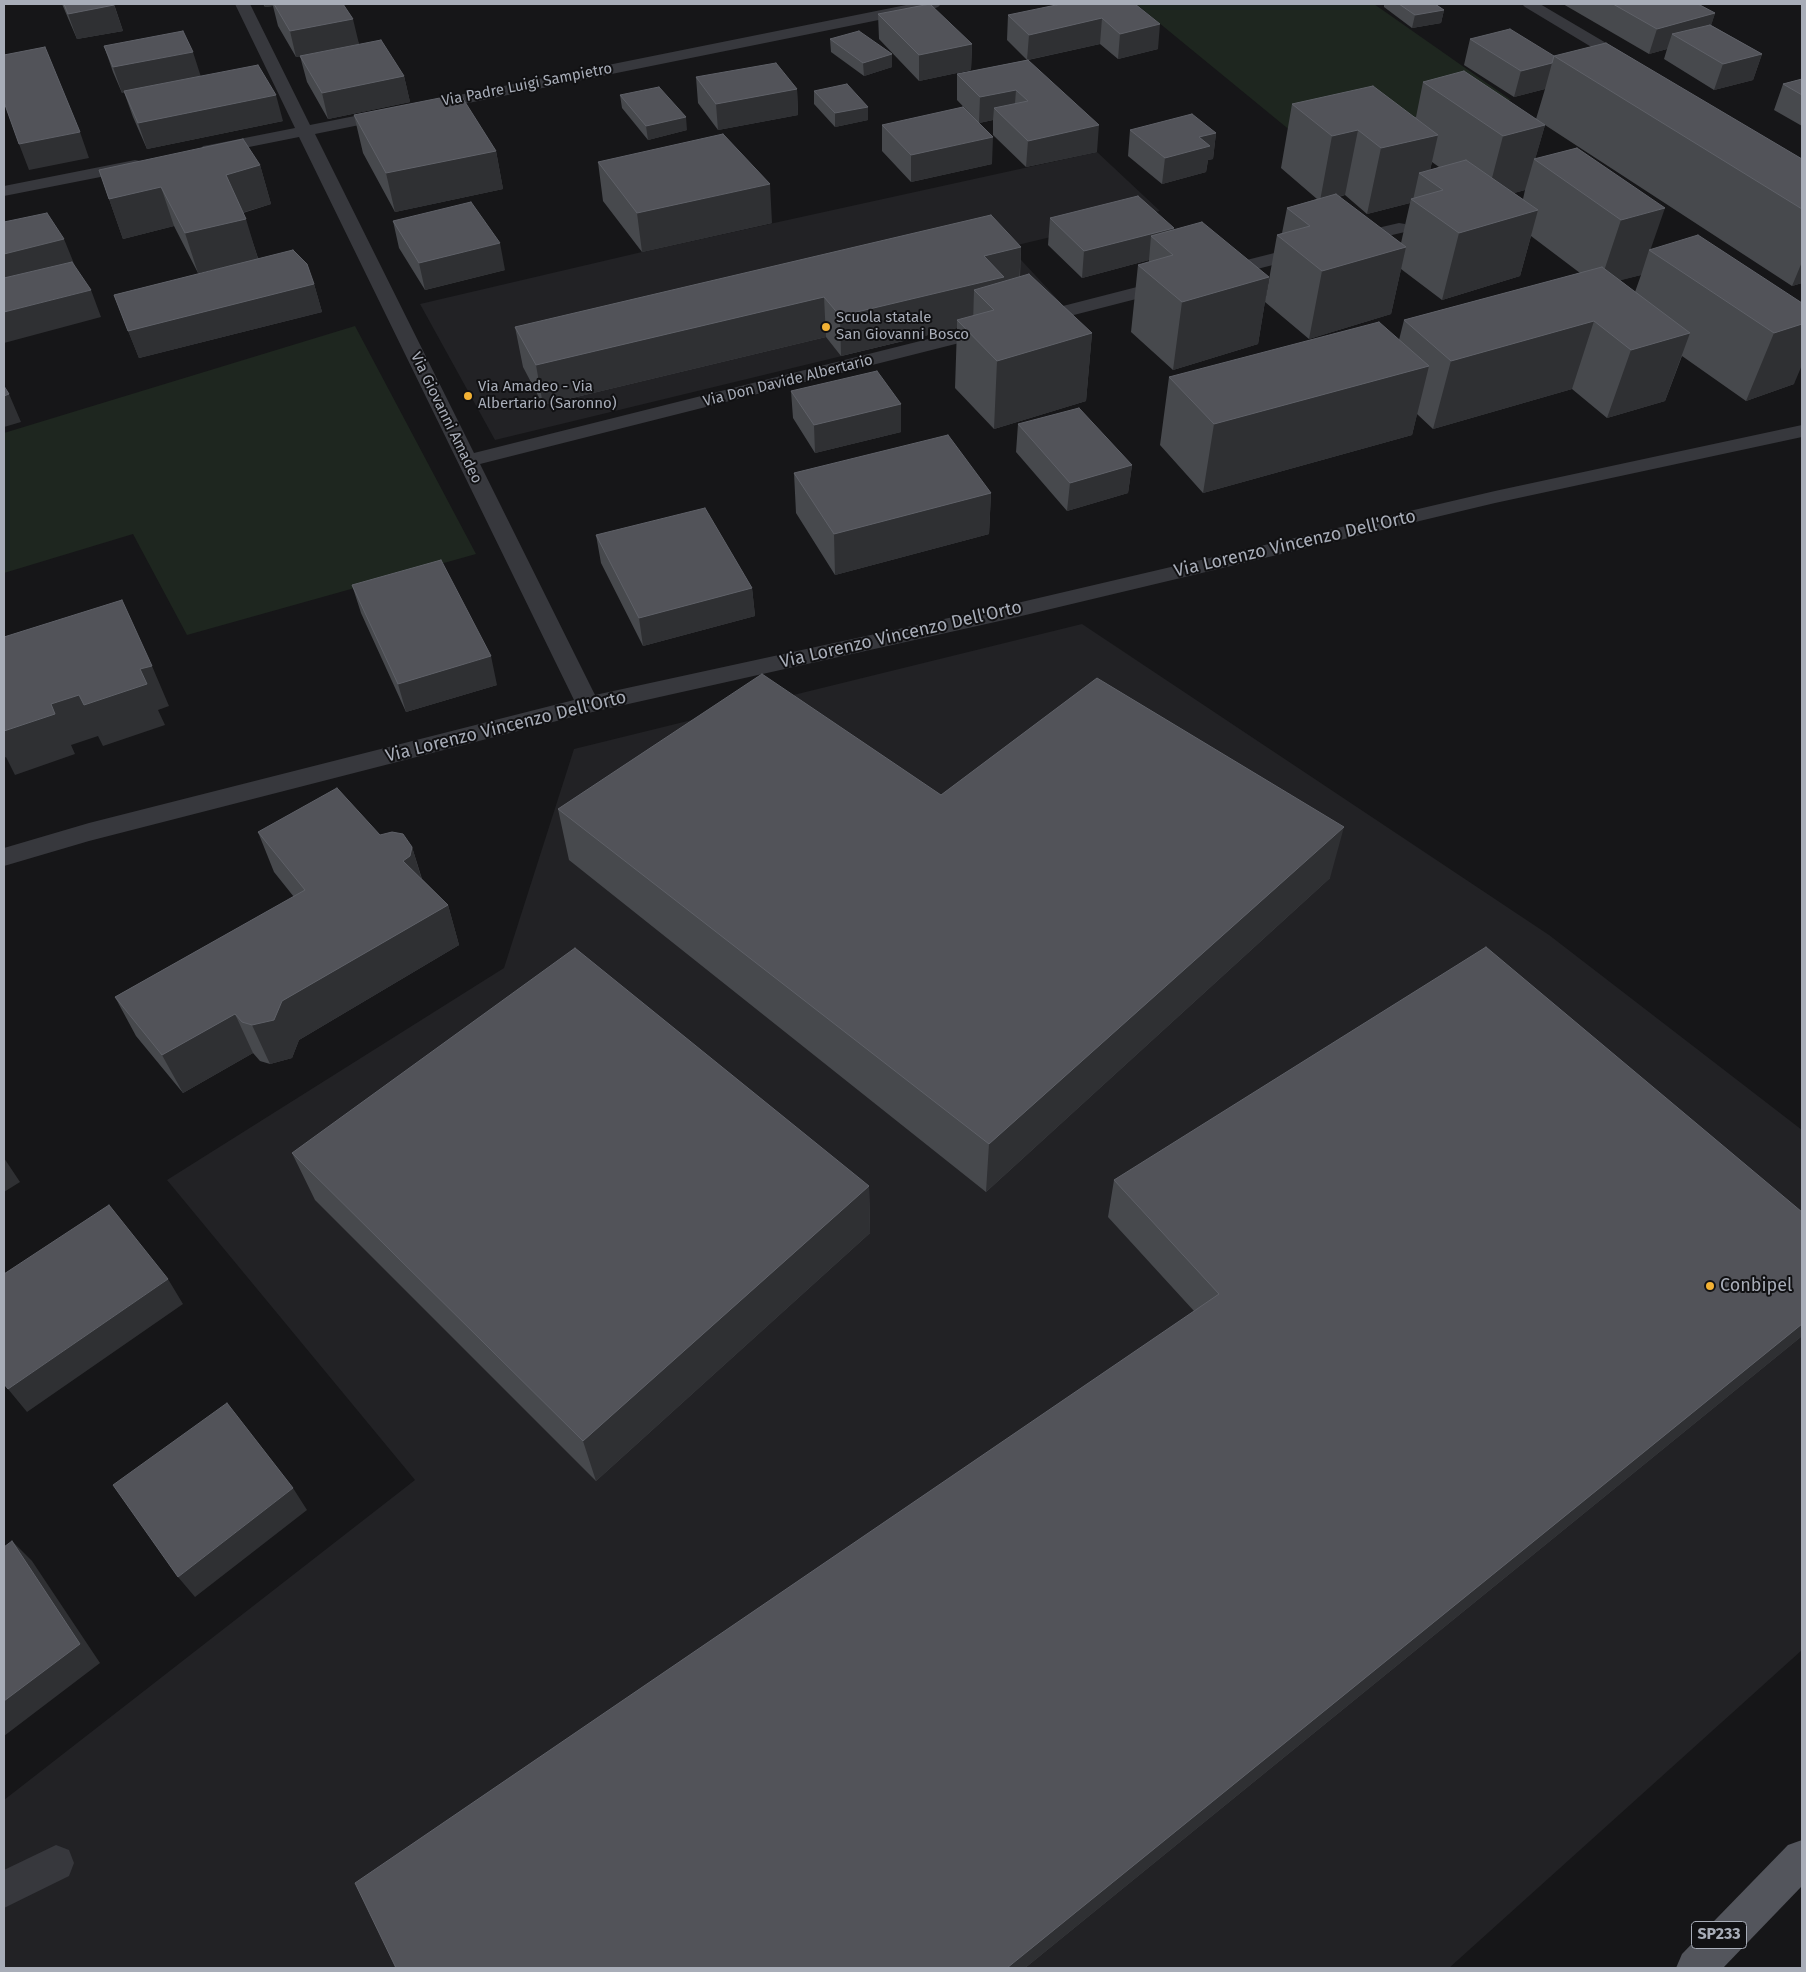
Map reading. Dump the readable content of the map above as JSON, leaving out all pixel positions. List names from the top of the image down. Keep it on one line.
{"streets":{"main road":["SP233"],"street":["Via Padre Luigi Sampietro","Via Don Davide Albertario","Via Giovanni Amadeo","Via Lorenzo Vincenzo Dell'Orto"]},"crossings":[["Via Padre Luigi Sampietro","Via Giovanni Amadeo"],["Via Don Davide Albertario","Via Giovanni Amadeo"],["Via Giovanni Amadeo","Via Lorenzo Vincenzo Dell'Orto"]],"places":["Scuola statale San Giovanni Bosco","Via Amadeo - Via Albertario (Saronno)","Conbipel"]}
